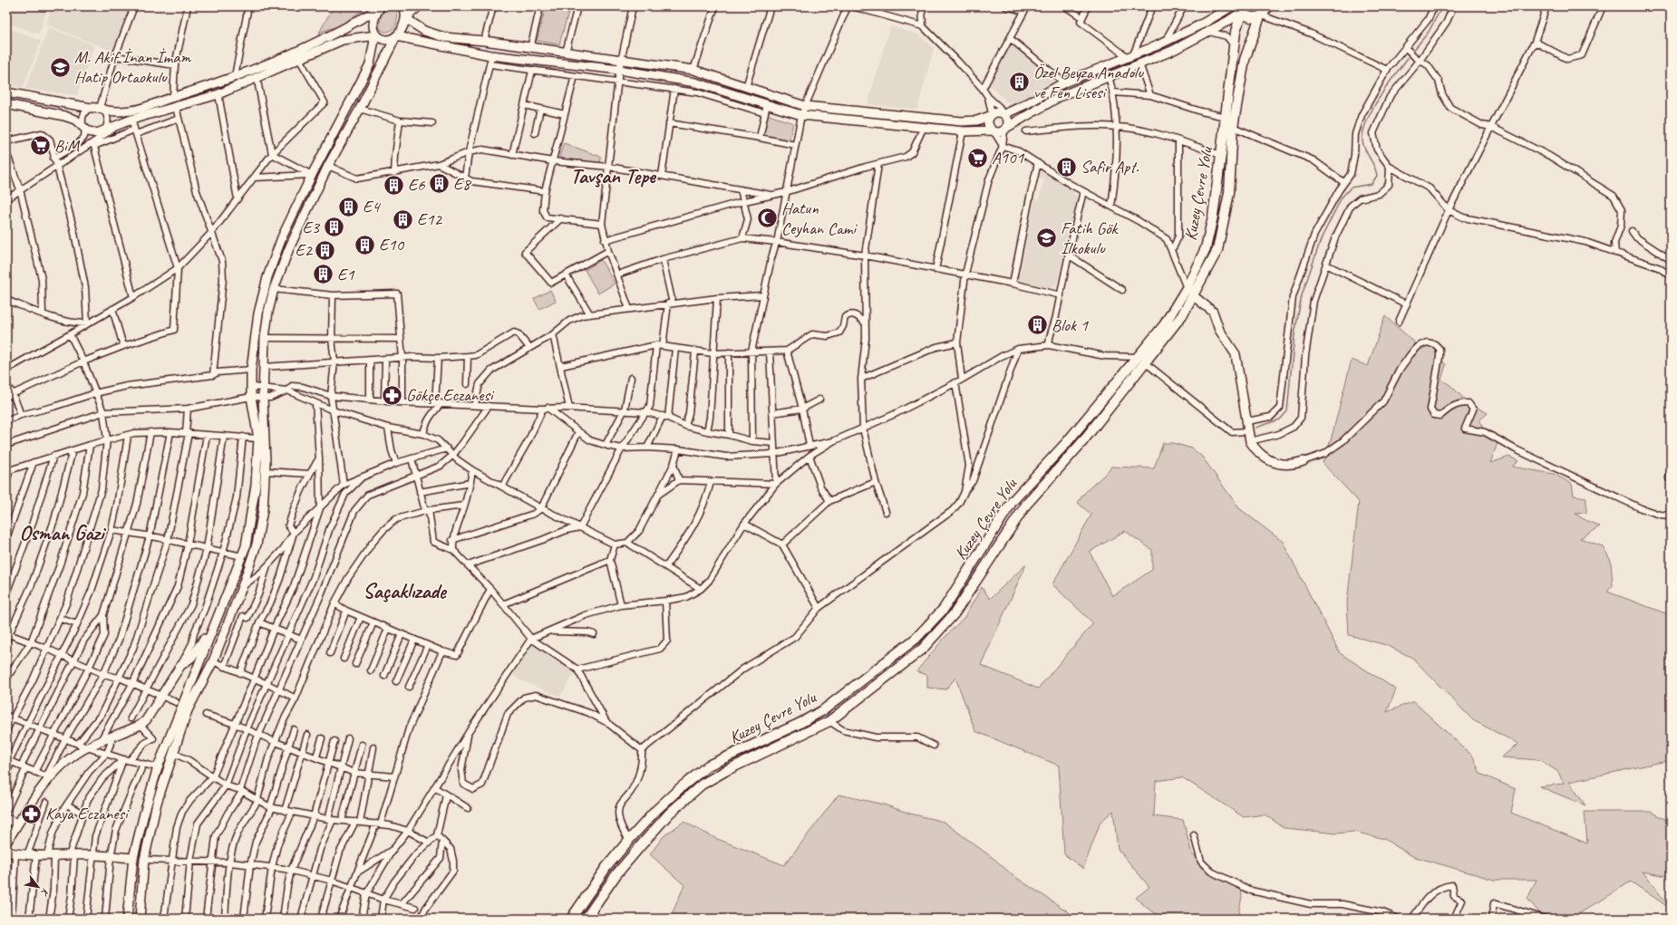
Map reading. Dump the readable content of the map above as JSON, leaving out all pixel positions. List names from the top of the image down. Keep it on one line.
{"streets":{"main road":["Kuzey Çevre Yolu"]},"districts":["Tavşan Tepe","Osman Gazi","Saçaklızade"],"places":{"school or university":["M. Akif İnan İmam Hatip Ortaokulu","Fatih Gök İlkokulu"],"building":["Özel Beyza Anadolu ve Fen Lisesi","Safir Apt.","E8","E6","E4","E12","E3","E10","E2","E1","Blok 1"],"supermarket":["BiM","A101"],"mosque":["Hatun Ceyhan Cami"],"pharmacy":["Gökçe Eczanesi","Kaya Eczanesi"]},"north":"bottom right"}
